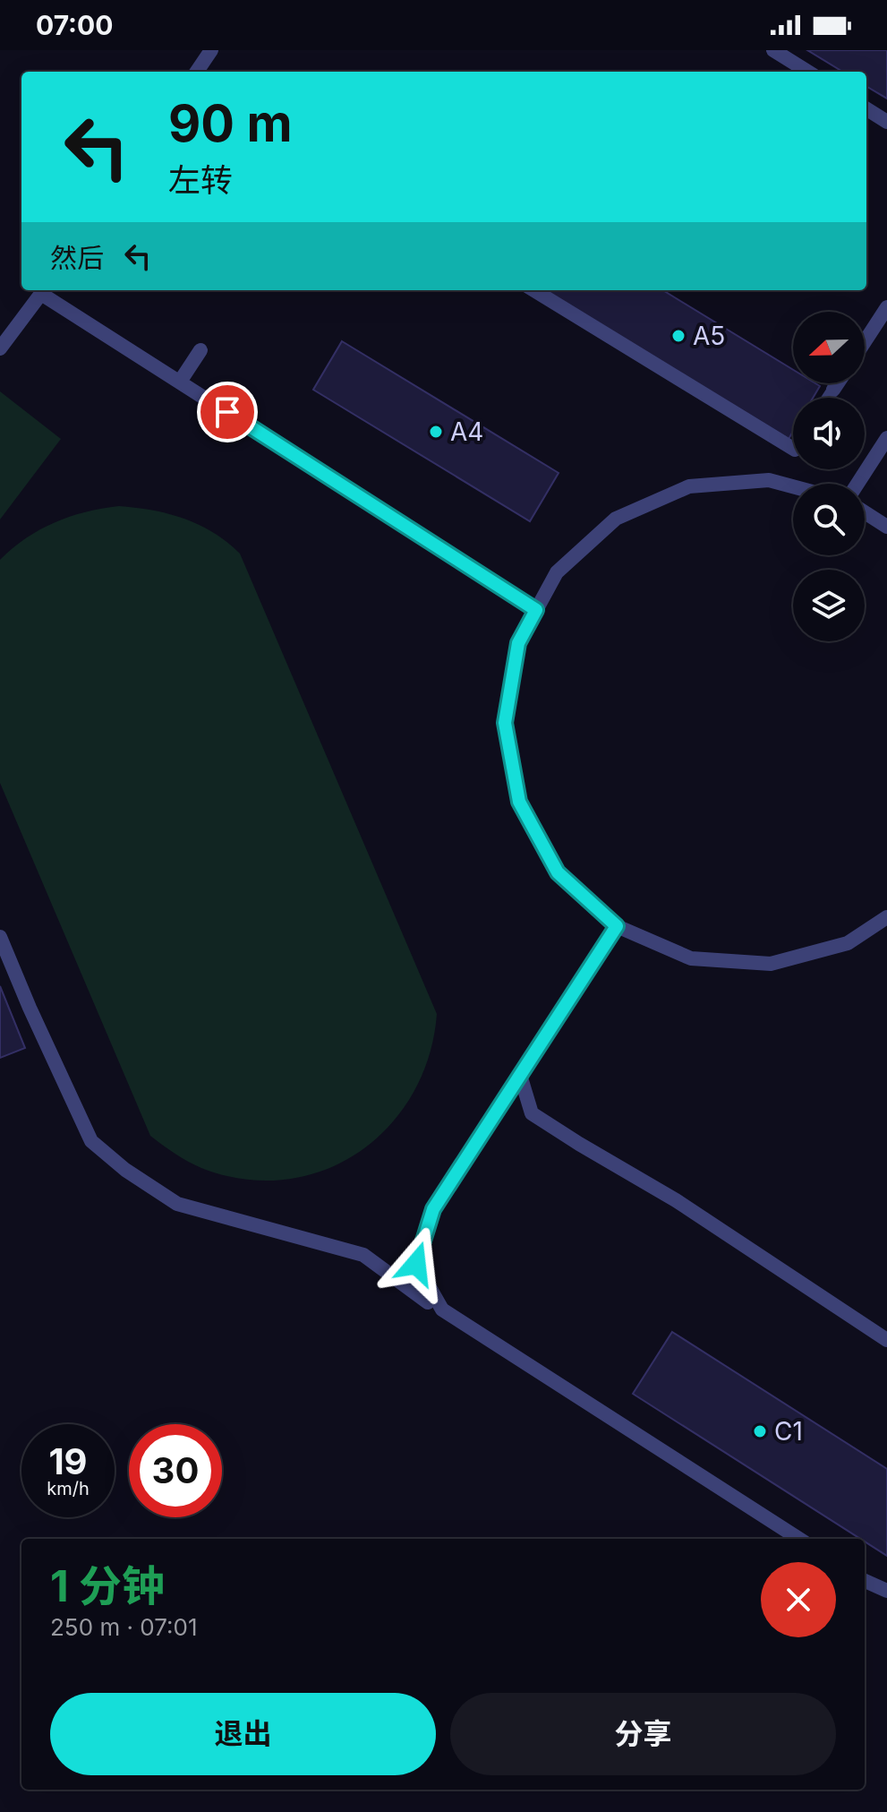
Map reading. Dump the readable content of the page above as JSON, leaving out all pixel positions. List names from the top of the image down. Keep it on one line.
{"places":["A5","A4","C1"],"north":"left","page":{"status":"07:00","turn":["90 m","左转"],"then":"然后","speed":"19 km/h","limit":"30","heading":["1 分钟","250 m · 07:01"],"buttons":["退出","分享"]}}
